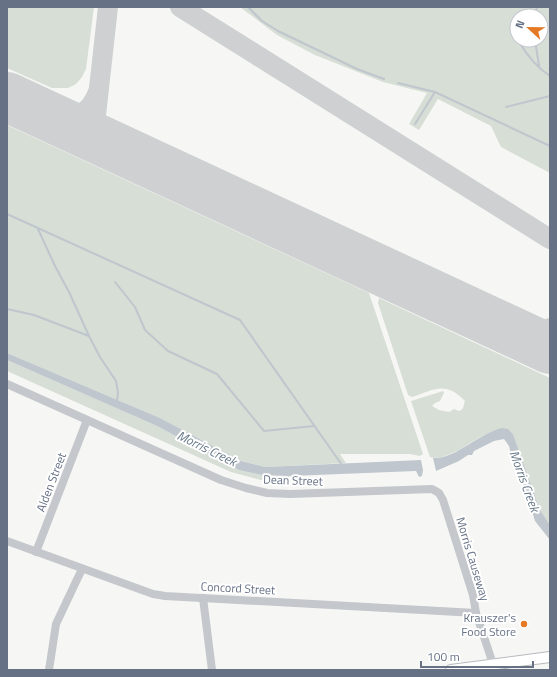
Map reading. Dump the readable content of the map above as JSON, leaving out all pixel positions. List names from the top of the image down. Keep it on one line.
{"streets":{"street":["Dean Street","Alden Street","Morris Causeway","Concord Street"]},"crossings":[["Dean Street","Alden Street"],["Dean Street","Morris Causeway"],["Alden Street","Concord Street"],["Morris Causeway","Concord Street"]],"water":["Morris Creek"],"places":["Krauszer's Food Store"],"scale_bar":"100 m","north":"left"}
